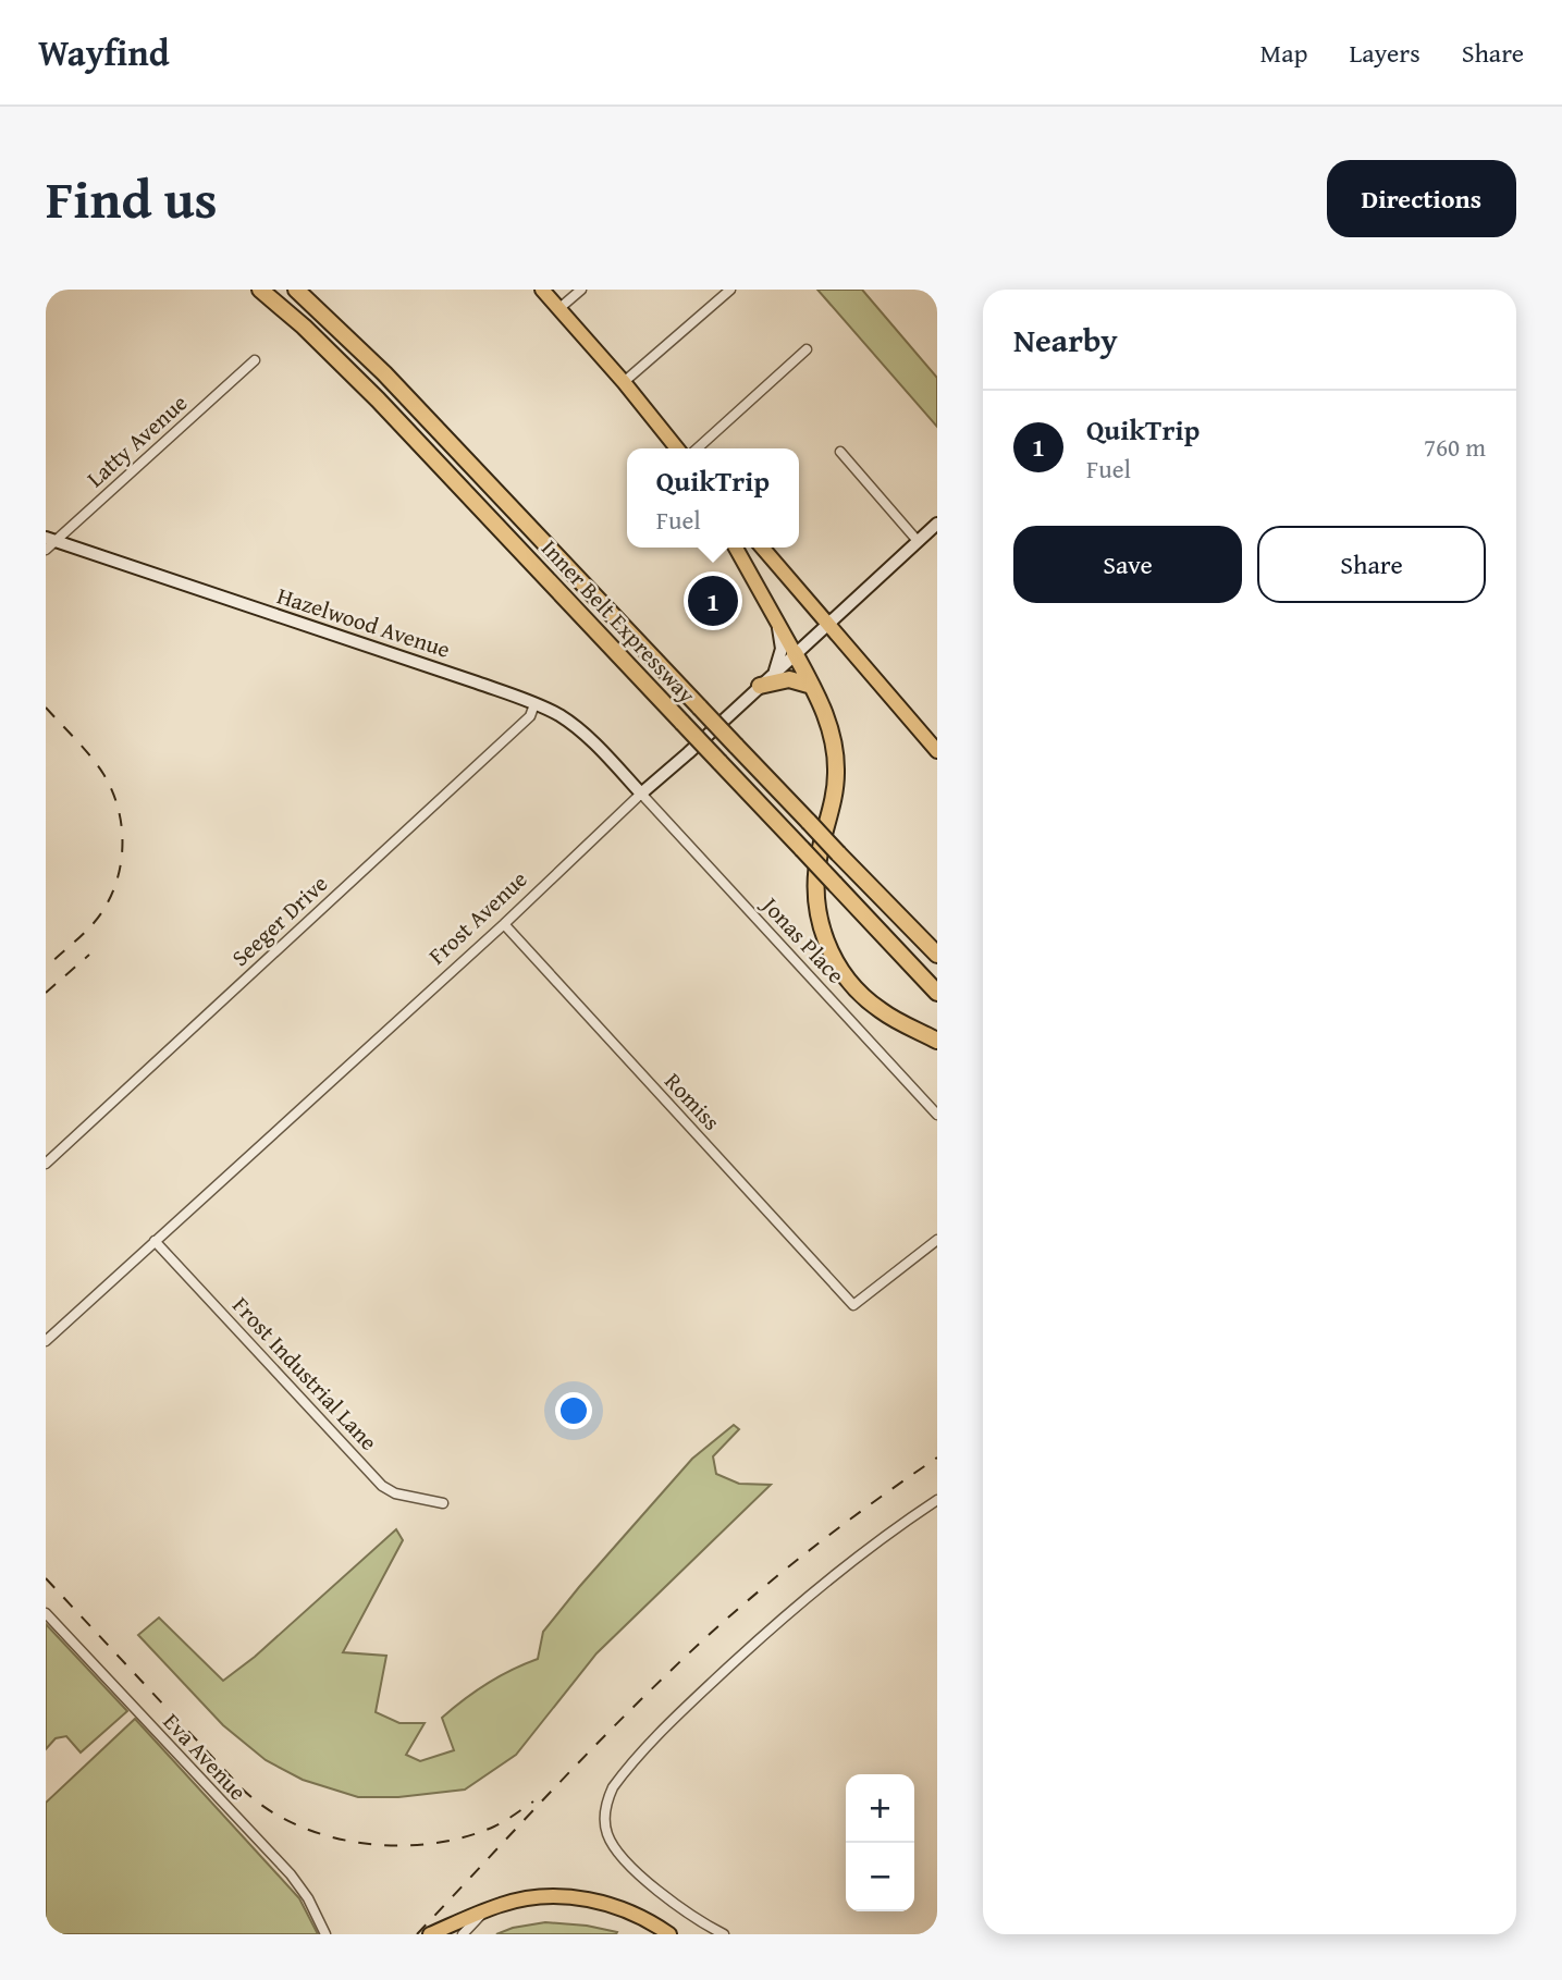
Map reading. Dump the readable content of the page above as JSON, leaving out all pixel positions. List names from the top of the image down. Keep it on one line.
{"streets":{"highway":["Inner Belt Expressway"],"street":["Latty Avenue","Hazelwood Avenue","Frost Avenue","Seeger Drive","Jonas Place","Romiss","Frost Industrial Lane","Eva Avenue"]},"crossings":[["Latty Avenue","Hazelwood Avenue"],["Hazelwood Avenue","Frost Avenue"],["Hazelwood Avenue","Seeger Drive"],["Hazelwood Avenue","Jonas Place"],["Frost Avenue","Jonas Place"],["Frost Avenue","Romiss"],["Frost Avenue","Frost Industrial Lane"]],"page":{"header":"Wayfind","nav":["Map","Layers","Share"],"title":"Find us","buttons":["Directions",["Save","Share"]],"heading":"Nearby","list":[{"mark":"1","name":"QuikTrip","note":"Fuel","value":"760 m"}],"popup":["QuikTrip","Fuel"],"pins":"1","map_buttons":["+","−"]}}
